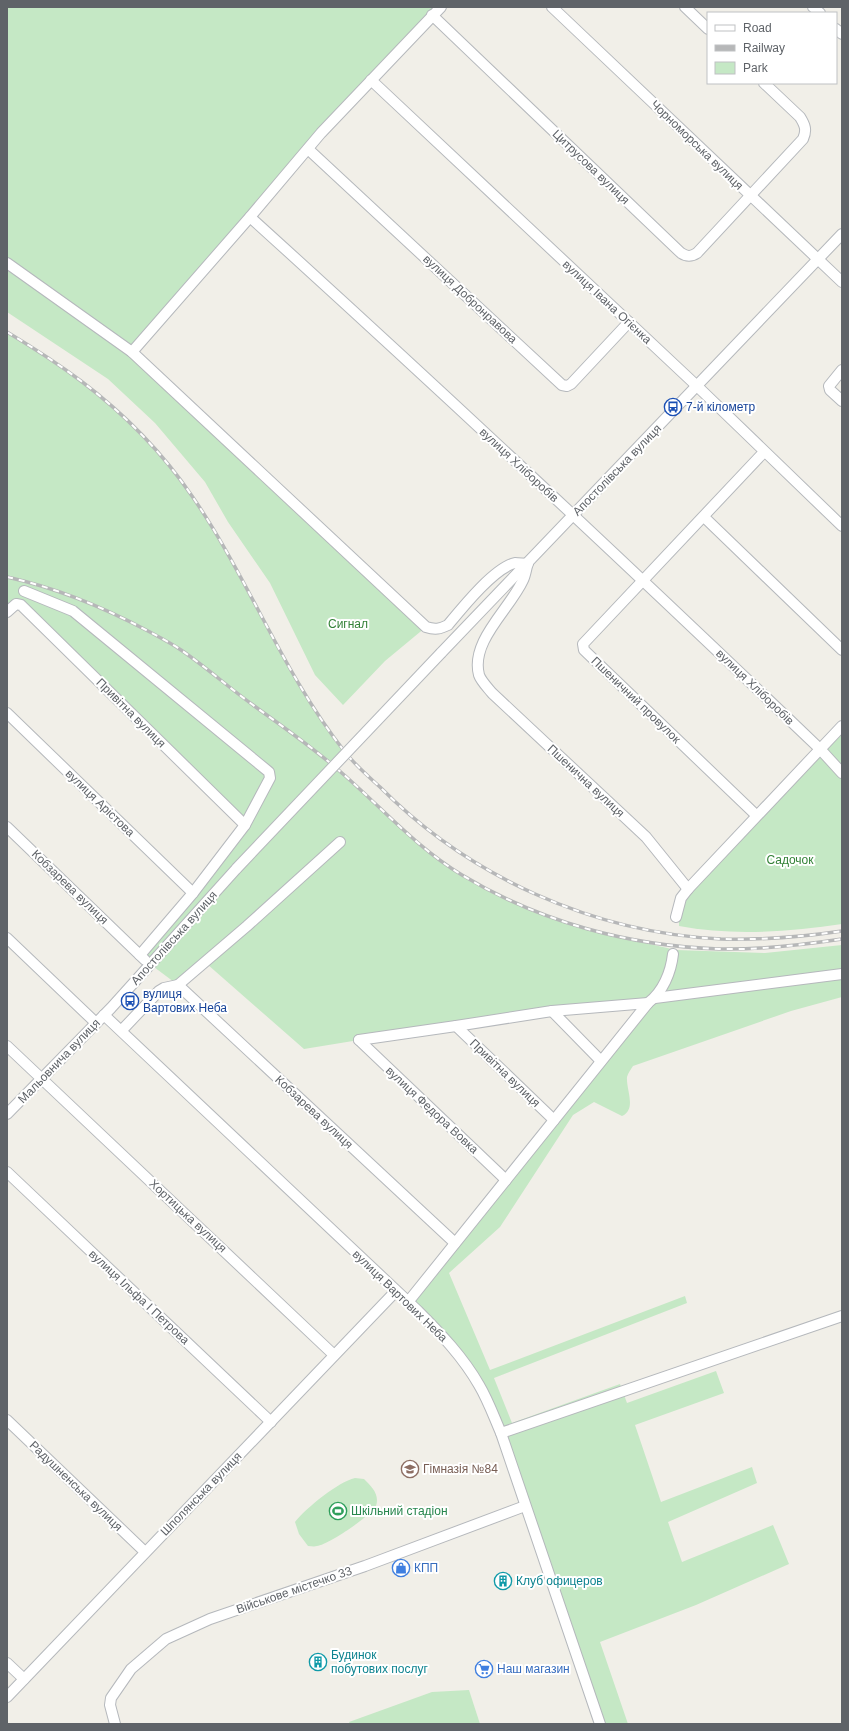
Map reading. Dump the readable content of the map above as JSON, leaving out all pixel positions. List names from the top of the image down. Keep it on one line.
{"streets":{"street":["Чорноморська вулиця","Цитрусова вулиця","вулиця Добронравова","вулиця Івана Огієнка","вулиця Хліборобів","Апостолівська вулиця","Пшеничний провулок","Привітна вулиця","Пшенична вулиця","вулиця Арістова","Кобзарева вулиця","Мальовнича вулиця","вулиця Федора Вовка","Хортицька вулиця","вулиця Вартових Неба","вулиця Ільфа І Петрова","Радушненська вулиця","Шполянська вулиця","Військове містечко 33"]},"crossings":[["Чорноморська вулиця","Цитрусова вулиця"],["Чорноморська вулиця","Апостолівська вулиця"],["вулиця Добронравова","вулиця Івана Огієнка"],["вулиця Івана Огієнка","Апостолівська вулиця"],["вулиця Хліборобів","Апостолівська вулиця"],["вулиця Хліборобів","Пшеничний провулок"],["Апостолівська вулиця","Пшенична вулиця"],["Апостолівська вулиця","Кобзарева вулиця"],["Апостолівська вулиця","Мальовнича вулиця"],["Апостолівська вулиця","вулиця Вартових Неба"],["Привітна вулиця","вулиця Федора Вовка"],["Мальовнича вулиця","Хортицька вулиця"],["Мальовнича вулиця","вулиця Вартових Неба"],["Хортицька вулиця","Шполянська вулиця"],["вулиця Вартових Неба","Шполянська вулиця"],["вулиця Вартових Неба","Військове містечко 33"],["вулиця Ільфа І Петрова","Шполянська вулиця"],["Радушненська вулиця","Шполянська вулиця"]],"parks":["Сигнал","Садочок"],"places":{"bus stop":["7-й кілометр","вулиця Вартових Неба"],"school or university":["Гімназія №84"],"sports":["Шкільний стадіон"],"shop":["КПП"],"building":["Клуб офицеров","Будинок побутових послуг"],"supermarket":["Наш магазин"]},"legend":["Road","Railway","Park"]}
